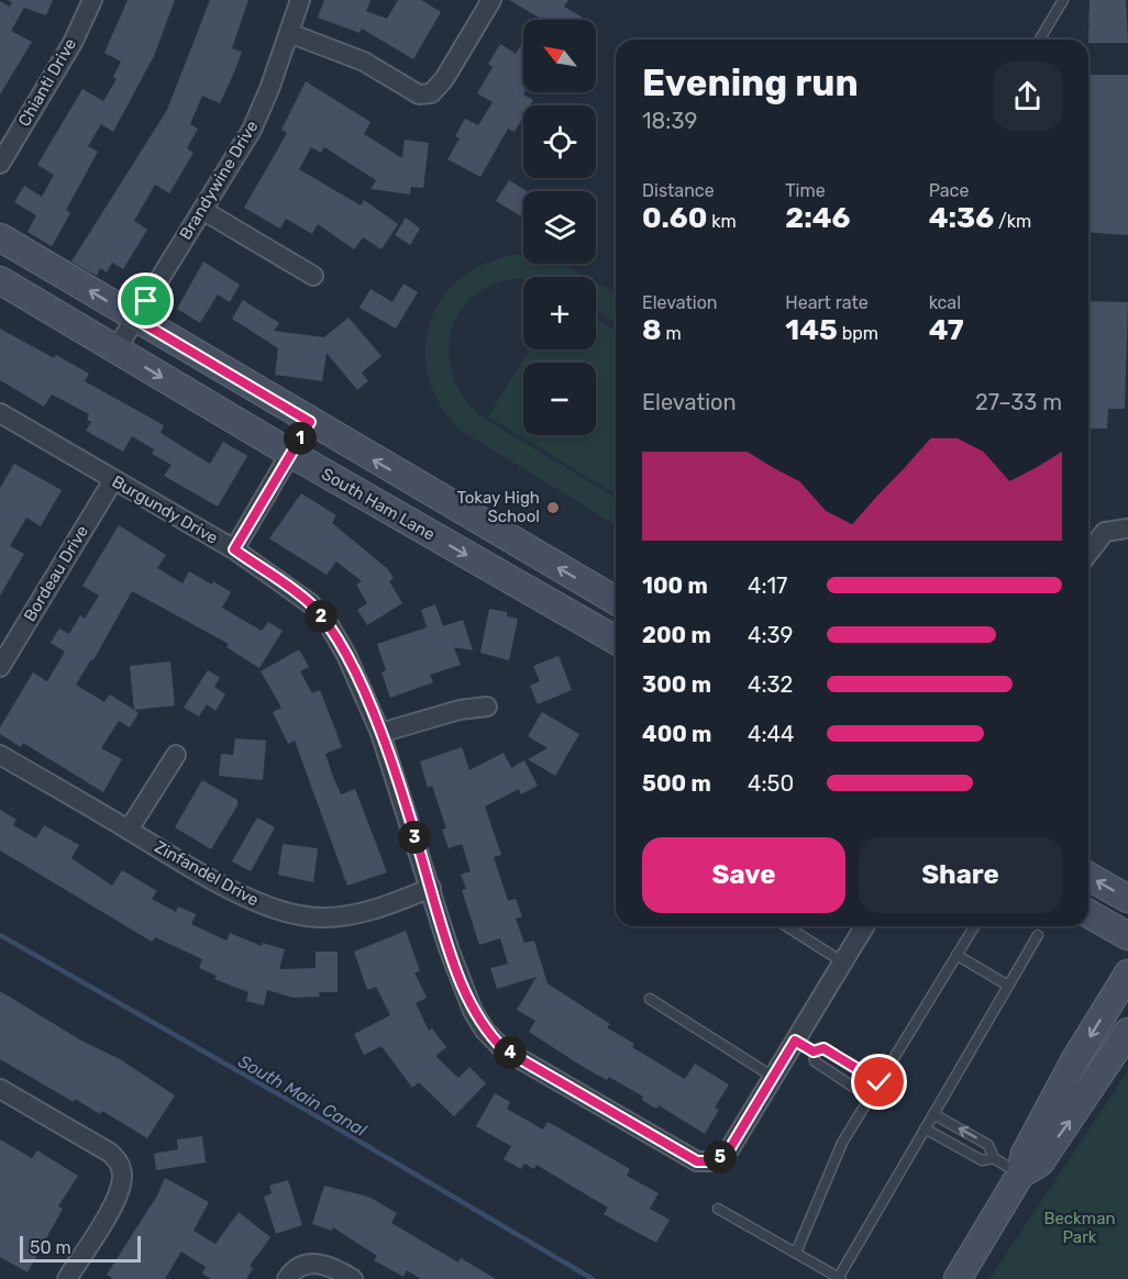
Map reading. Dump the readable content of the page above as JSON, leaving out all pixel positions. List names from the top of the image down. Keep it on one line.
{"streets":{"main road":["South Ham Lane"],"street":["Chianti Drive","Brandywine Drive","Burgundy Drive","Bordeau Drive","Zinfandel Drive"]},"crossings":[["Brandywine Drive","South Ham Lane"],["Burgundy Drive","Bordeau Drive"],["Burgundy Drive","Zinfandel Drive"]],"water":["South Main Canal"],"parks":["Beckman Park"],"places":["Tokay High School"],"scale_bar":"50 m","north":"top left","page":{"map_buttons":["+","−"],"heading":["Evening run","18:39"],"stats":[["Distance","0.60 km"],["Time","2:46"],["Pace","4:36 /km"],["Elevation","8 m"],["Heart rate","145 bpm"],["kcal","47"]],"chart":["Elevation","27–33 m"],"pins":["1","2","3","4","5"],"list":[{"name":"100 m","note":"4:17"},{"name":"200 m","note":"4:39"},{"name":"300 m","note":"4:32"},{"name":"400 m","note":"4:44"},{"name":"500 m","note":"4:50"}],"buttons":["Save","Share"],"scale":"50 m"}}
